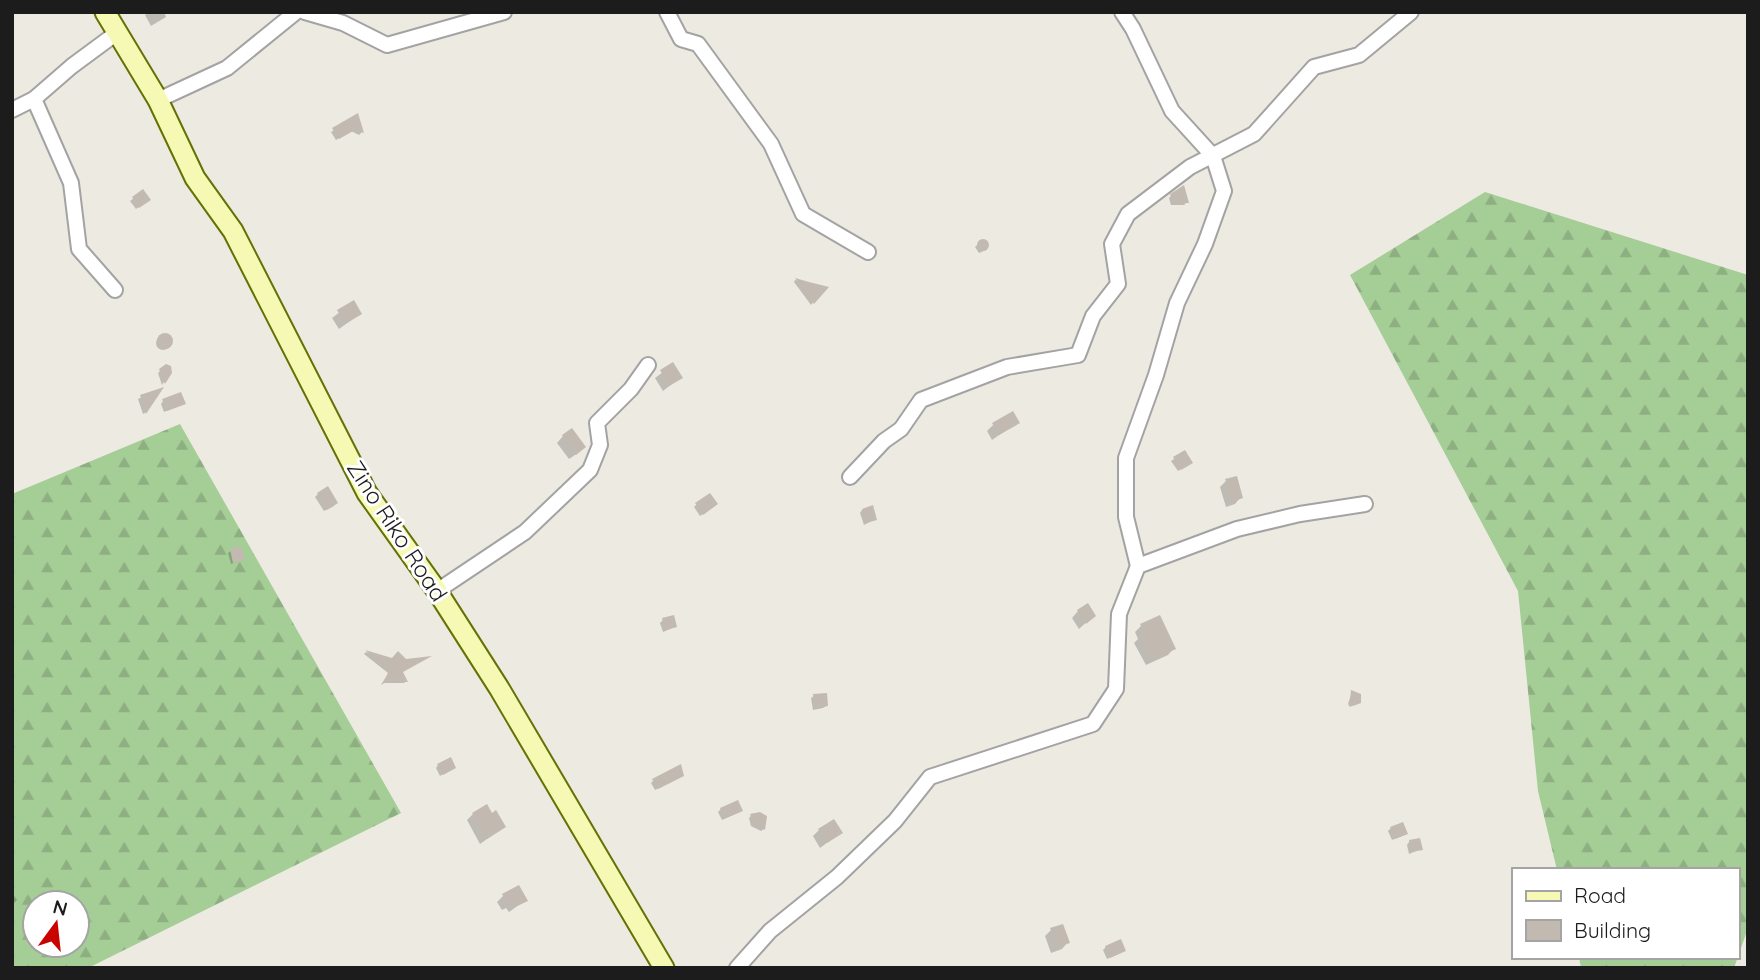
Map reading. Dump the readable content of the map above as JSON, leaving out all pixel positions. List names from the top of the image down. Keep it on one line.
{"streets":{"street":["Zino Riko Road"]},"legend":["Road","Building"],"north":"top"}
